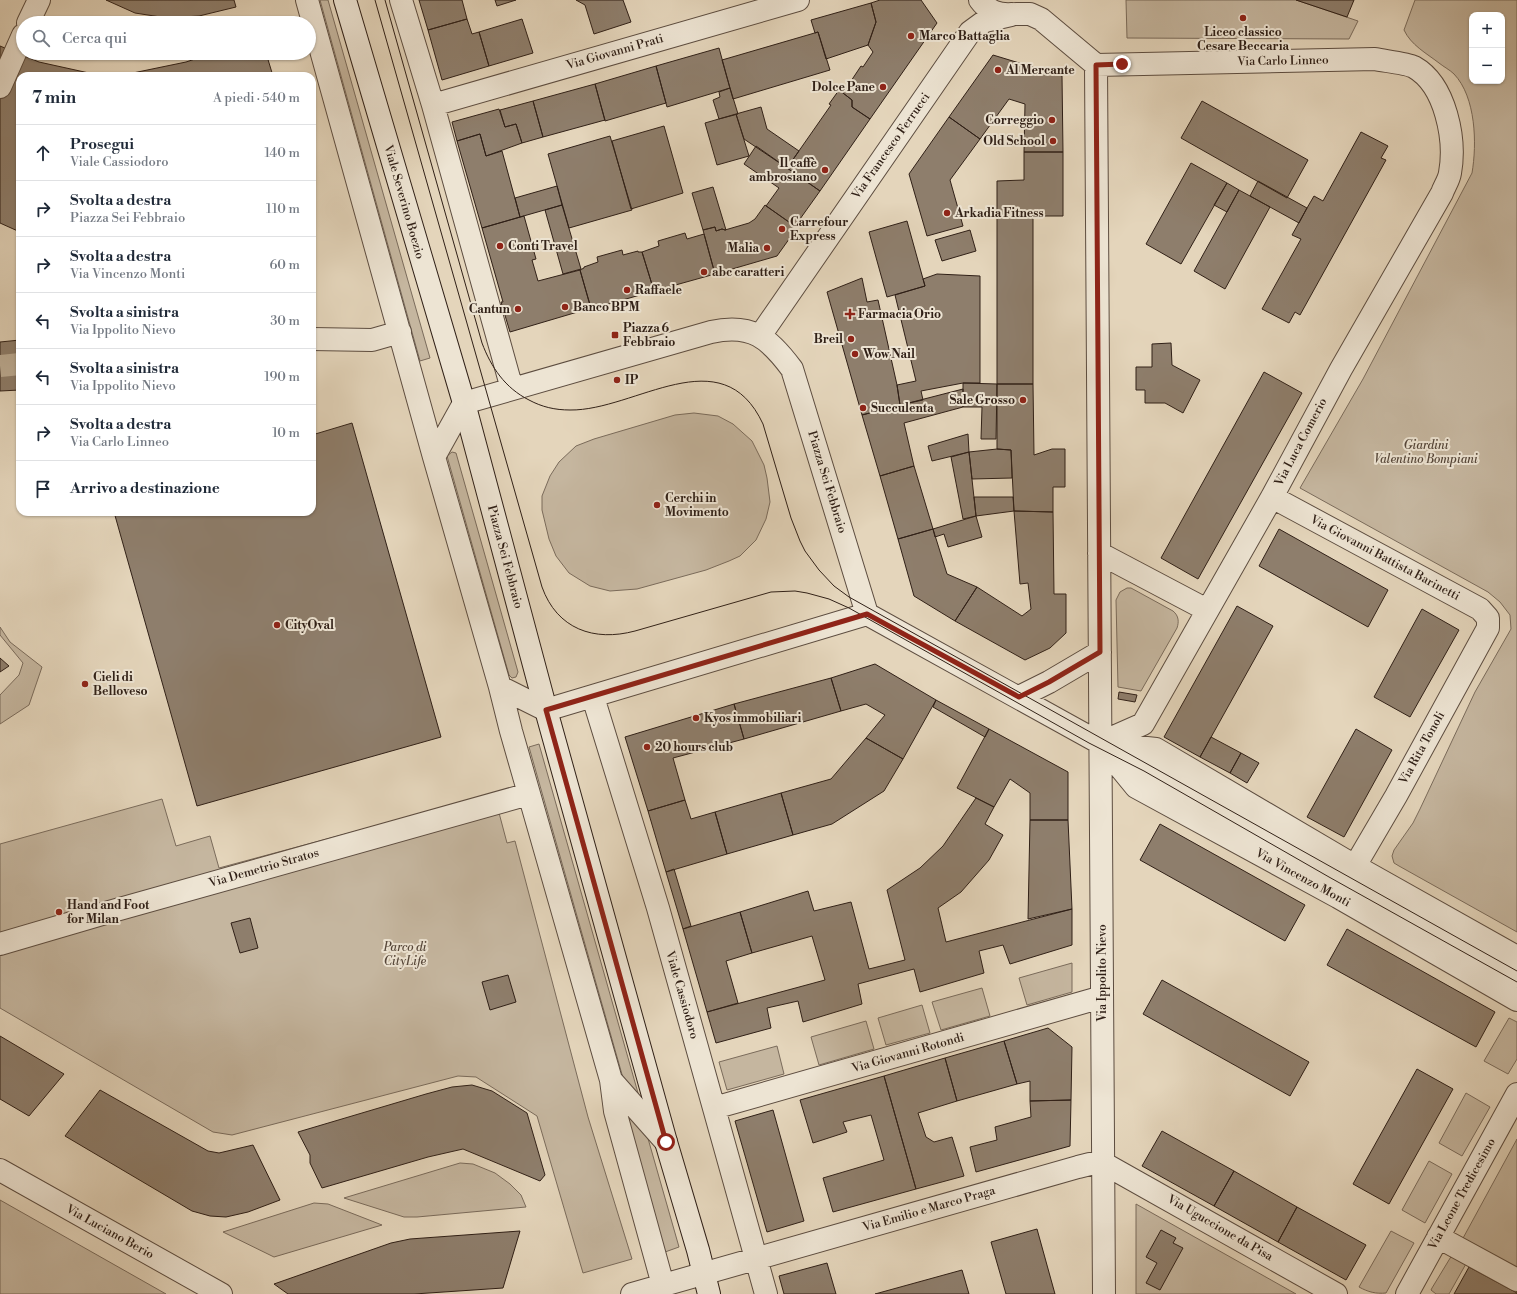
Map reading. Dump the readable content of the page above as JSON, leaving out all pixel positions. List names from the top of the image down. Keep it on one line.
{"streets":{"street":["Via Giovanni Prati","Via Carlo Linneo","Via Francesco Ferrucci","Viale Severino Boezio","Via Luca Comerio","Piazza Sei Febbraio","Via Giovanni Battista Barinetti","Via Rita Tonoli","Via Demetrio Stratos","Via Vincenzo Monti","Via Ippolito Nievo","Viale Cassiodoro","Via Giovanni Rotondi","Via Leone Tredicesimo","Via Emilio e Marco Praga","Via Uguccione da Pisa","Via Luciano Berio"]},"crossings":[["Via Carlo Linneo","Via Francesco Ferrucci"],["Via Carlo Linneo","Via Luca Comerio"],["Via Carlo Linneo","Via Ippolito Nievo"],["Via Francesco Ferrucci","Piazza Sei Febbraio"],["Via Francesco Ferrucci","Via Ippolito Nievo"],["Viale Severino Boezio","Piazza Sei Febbraio"],["Via Luca Comerio","Via Giovanni Battista Barinetti"],["Via Luca Comerio","Via Vincenzo Monti"],["Via Luca Comerio","Via Ippolito Nievo"],["Piazza Sei Febbraio","Via Vincenzo Monti"],["Via Giovanni Battista Barinetti","Via Rita Tonoli"],["Via Rita Tonoli","Via Vincenzo Monti"],["Via Vincenzo Monti","Via Ippolito Nievo"],["Via Ippolito Nievo","Via Giovanni Rotondi"],["Via Ippolito Nievo","Via Emilio e Marco Praga"],["Via Ippolito Nievo","Via Uguccione da Pisa"],["Viale Cassiodoro","Via Giovanni Rotondi"],["Viale Cassiodoro","Via Emilio e Marco Praga"],["Via Emilio e Marco Praga","Via Uguccione da Pisa"]],"parks":["Giardini Valentino Bompiani","Parco di CityLife"],"places":{"other":["Liceo classico Cesare Beccaria","Marco Battaglia","Al Mercante","Dolce Pane","Correggio","Old School","Il caffè ambrosiano","Arkadia Fitness","Carrefour Express","Conti Travel","Malia","abc caratteri","Raffaele","Banco BPM","Cantun","Breil","Wow Nail","IP","Sale Grosso","Succulenta","Cerchi in Movimento","CityOval","Cieli di Belloveso","Kyos immobiliari","20 hours club","Hand and Foot for Milan"],"health":["Farmacia Orio"],"transit":["Piazza 6 Febbraio"]},"page":{"map_buttons":["+","−"],"search":"Cerca qui","heading":["7 min","A piedi · 540 m"],"list":[["Prosegui","Viale Cassiodoro","140 m"],["Svolta a destra","Piazza Sei Febbraio","110 m"],["Svolta a destra","Via Vincenzo Monti","60 m"],["Svolta a sinistra","Via Ippolito Nievo","30 m"],["Svolta a sinistra","Via Ippolito Nievo","190 m"],["Svolta a destra","Via Carlo Linneo","10 m"],"Arrivo a destinazione"]}}
